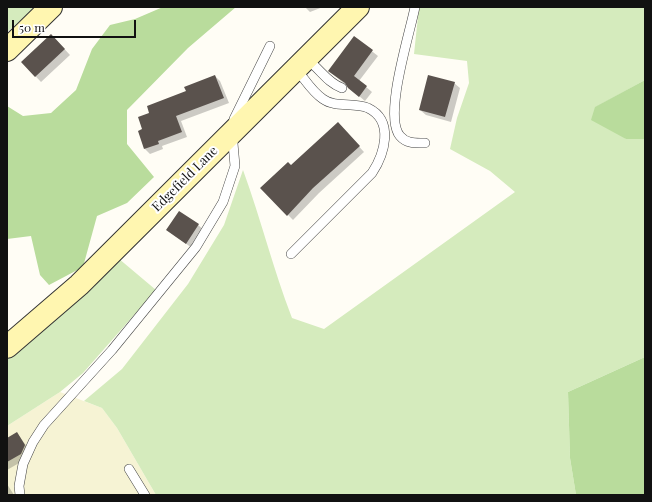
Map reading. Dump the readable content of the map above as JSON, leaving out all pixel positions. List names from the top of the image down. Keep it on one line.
{"streets":{"street":["Edgefield Lane"]},"scale_bar":"50 m"}
